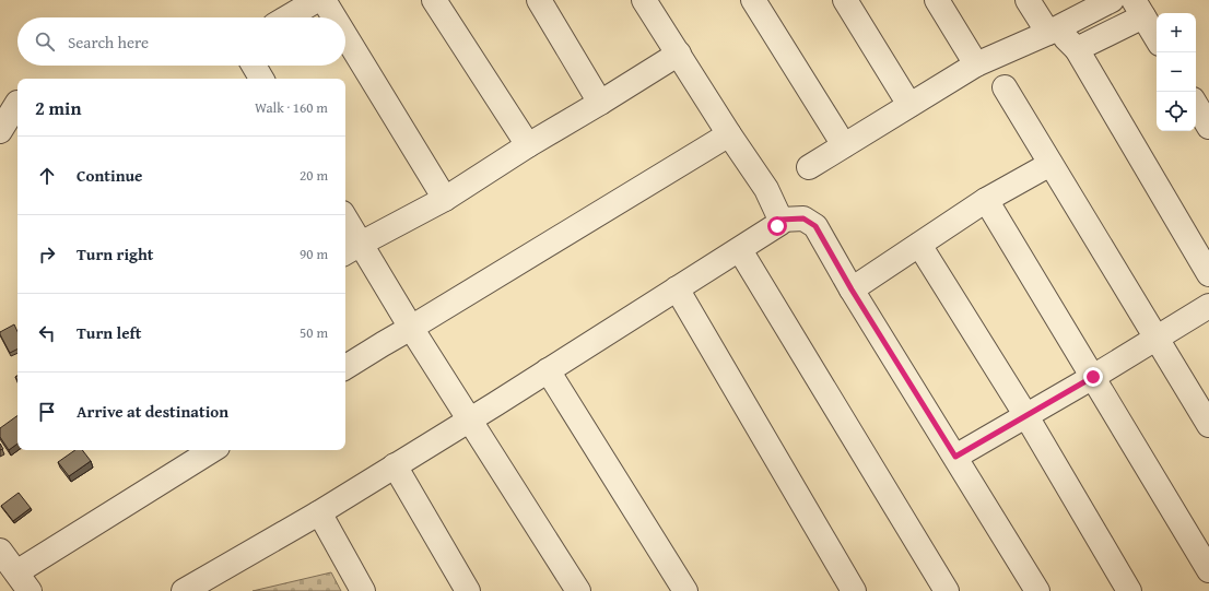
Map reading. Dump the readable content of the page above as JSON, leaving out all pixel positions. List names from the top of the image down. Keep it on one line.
{"page":{"map_buttons":["+","−"],"search":"Search here","heading":["2 min","Walk · 160 m"],"list":[["Continue","20 m"],["Turn right","90 m"],["Turn left","50 m"],"Arrive at destination"]}}
